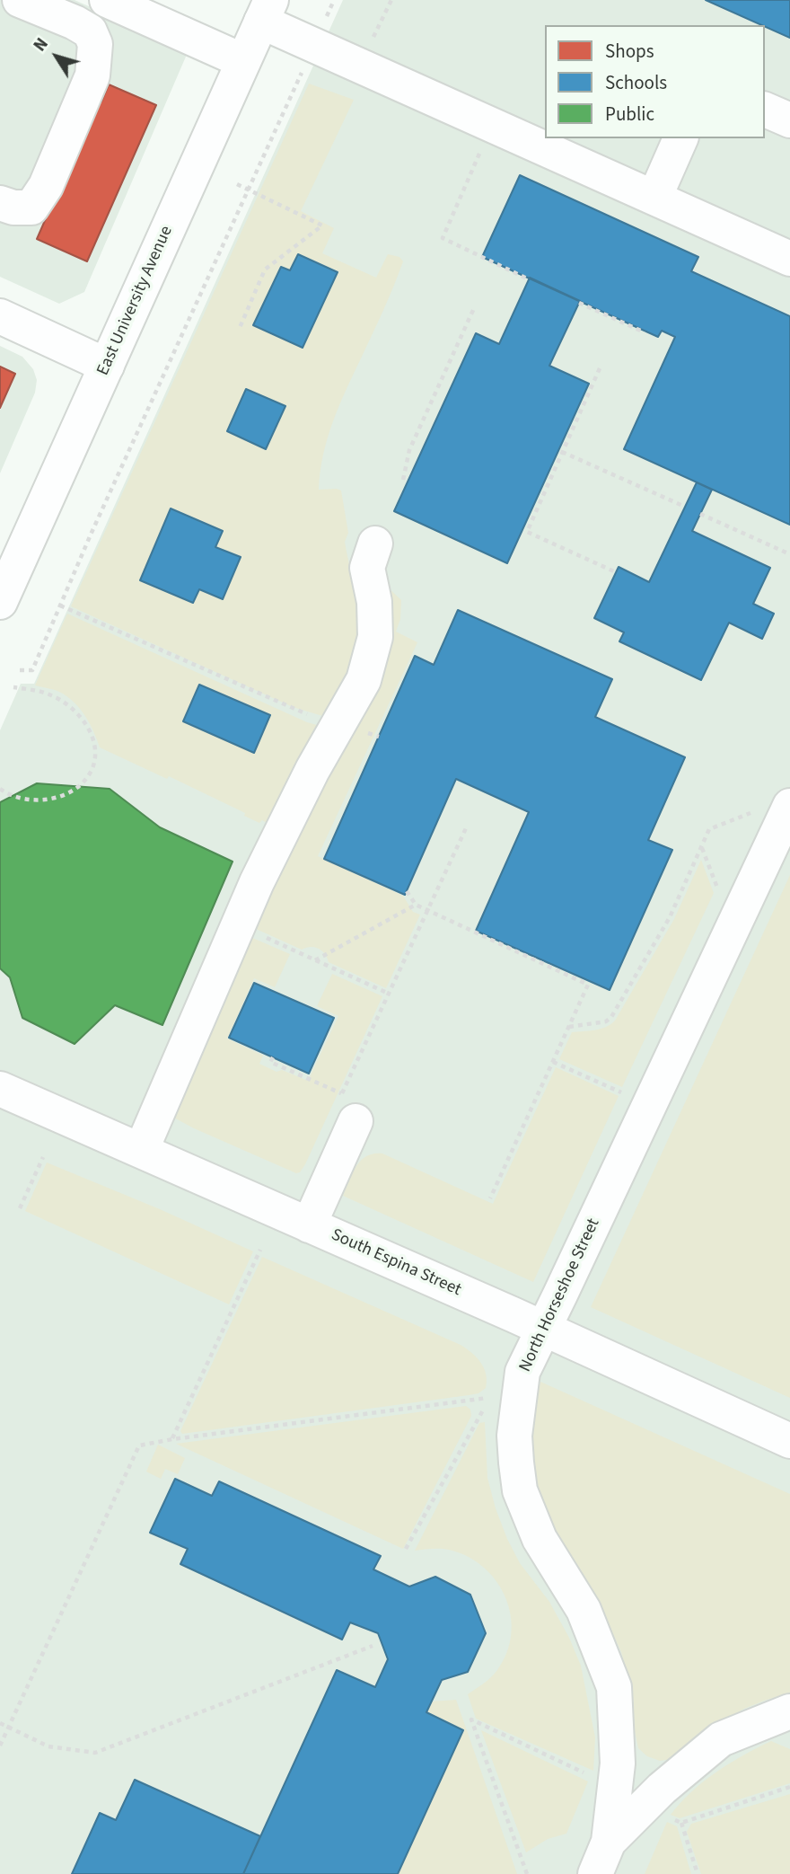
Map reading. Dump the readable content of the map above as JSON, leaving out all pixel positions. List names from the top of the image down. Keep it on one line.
{"streets":{"street":["East University Avenue","South Espina Street","North Horseshoe Street"]},"crossings":[["South Espina Street","North Horseshoe Street"]],"legend":["Shops","Schools","Public"],"north":"top left"}
